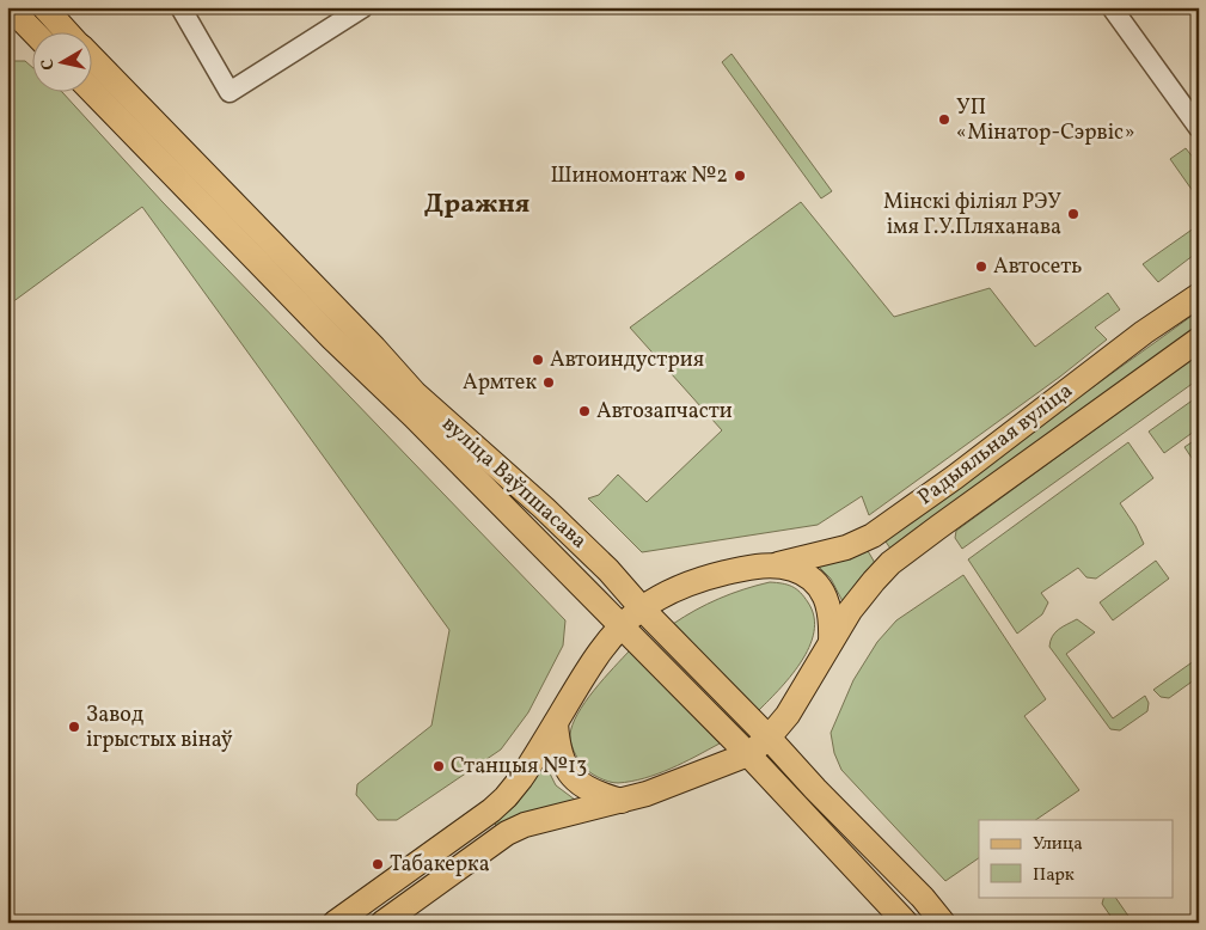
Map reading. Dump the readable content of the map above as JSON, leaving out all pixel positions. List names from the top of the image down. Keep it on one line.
{"streets":{"main road":["Радыяльная вуліца","вуліца Ваўпшасава"]},"crossings":[["Радыяльная вуліца","вуліца Ваўпшасава"]],"districts":["Дражня"],"places":["УП «Мінатор-Сэрвіс»","Шиномонтаж №2","Мінскі філіял РЭУ імя Г.У.Пляханава","Автосеть","Автоиндустрия","Армтек","Автозапчасти","Завод ігрыстых вінаў","Станцыя №13","Табакерка"],"legend":["Улица","Парк"],"north":"left"}
